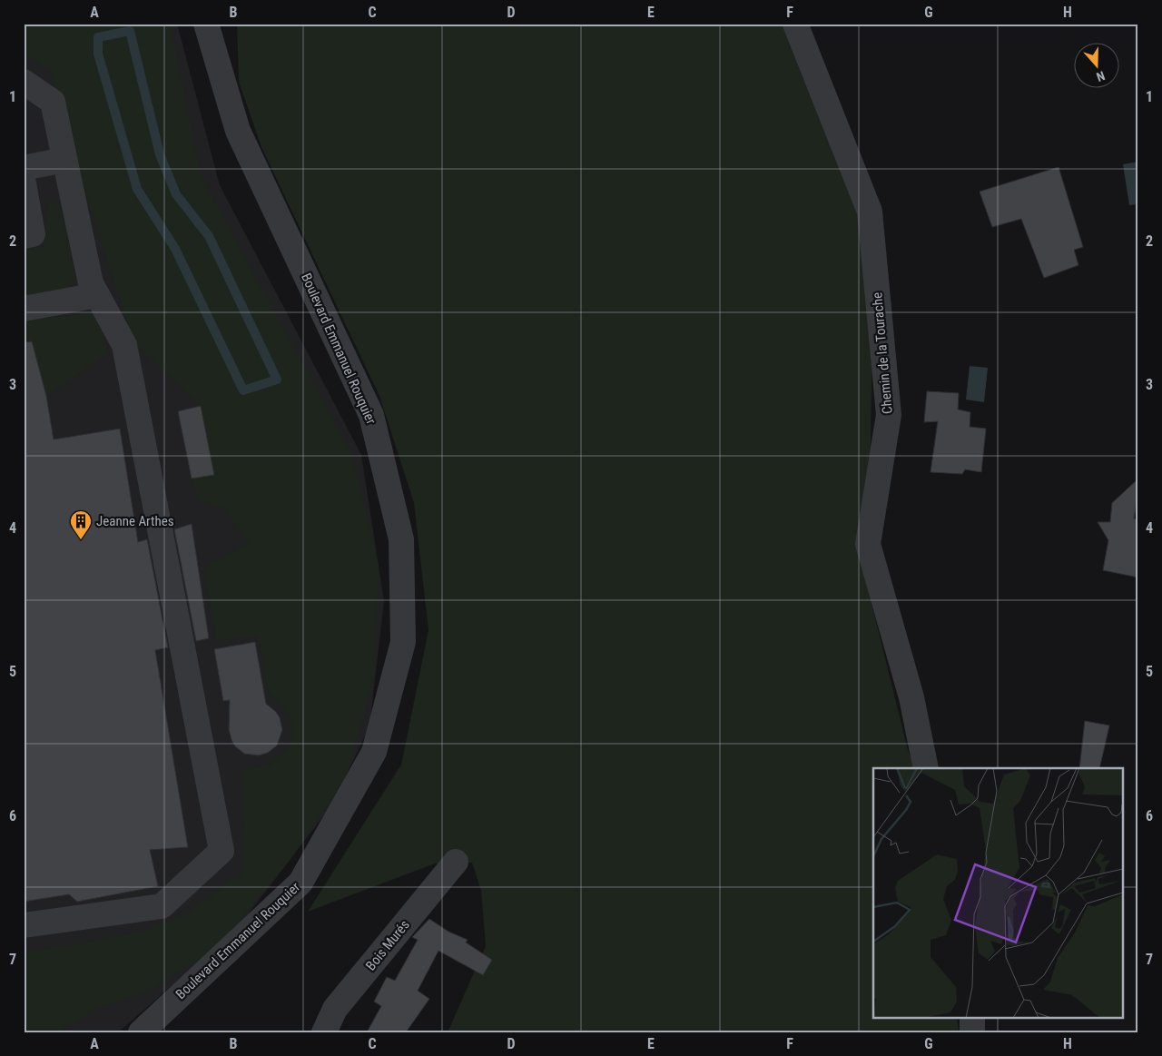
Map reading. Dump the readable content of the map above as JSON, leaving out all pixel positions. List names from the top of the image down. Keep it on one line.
{"streets":{"street":["Boulevard Emmanuel Rouquier","Chemin de la Tourache","Bois Murés"]},"places":{"building":["Jeanne Arthes"]},"north":"bottom","grid":{"columns":["A","B","C","D","E","F","G","H"],"rows":["1","2","3","4","5","6","7"]}}
